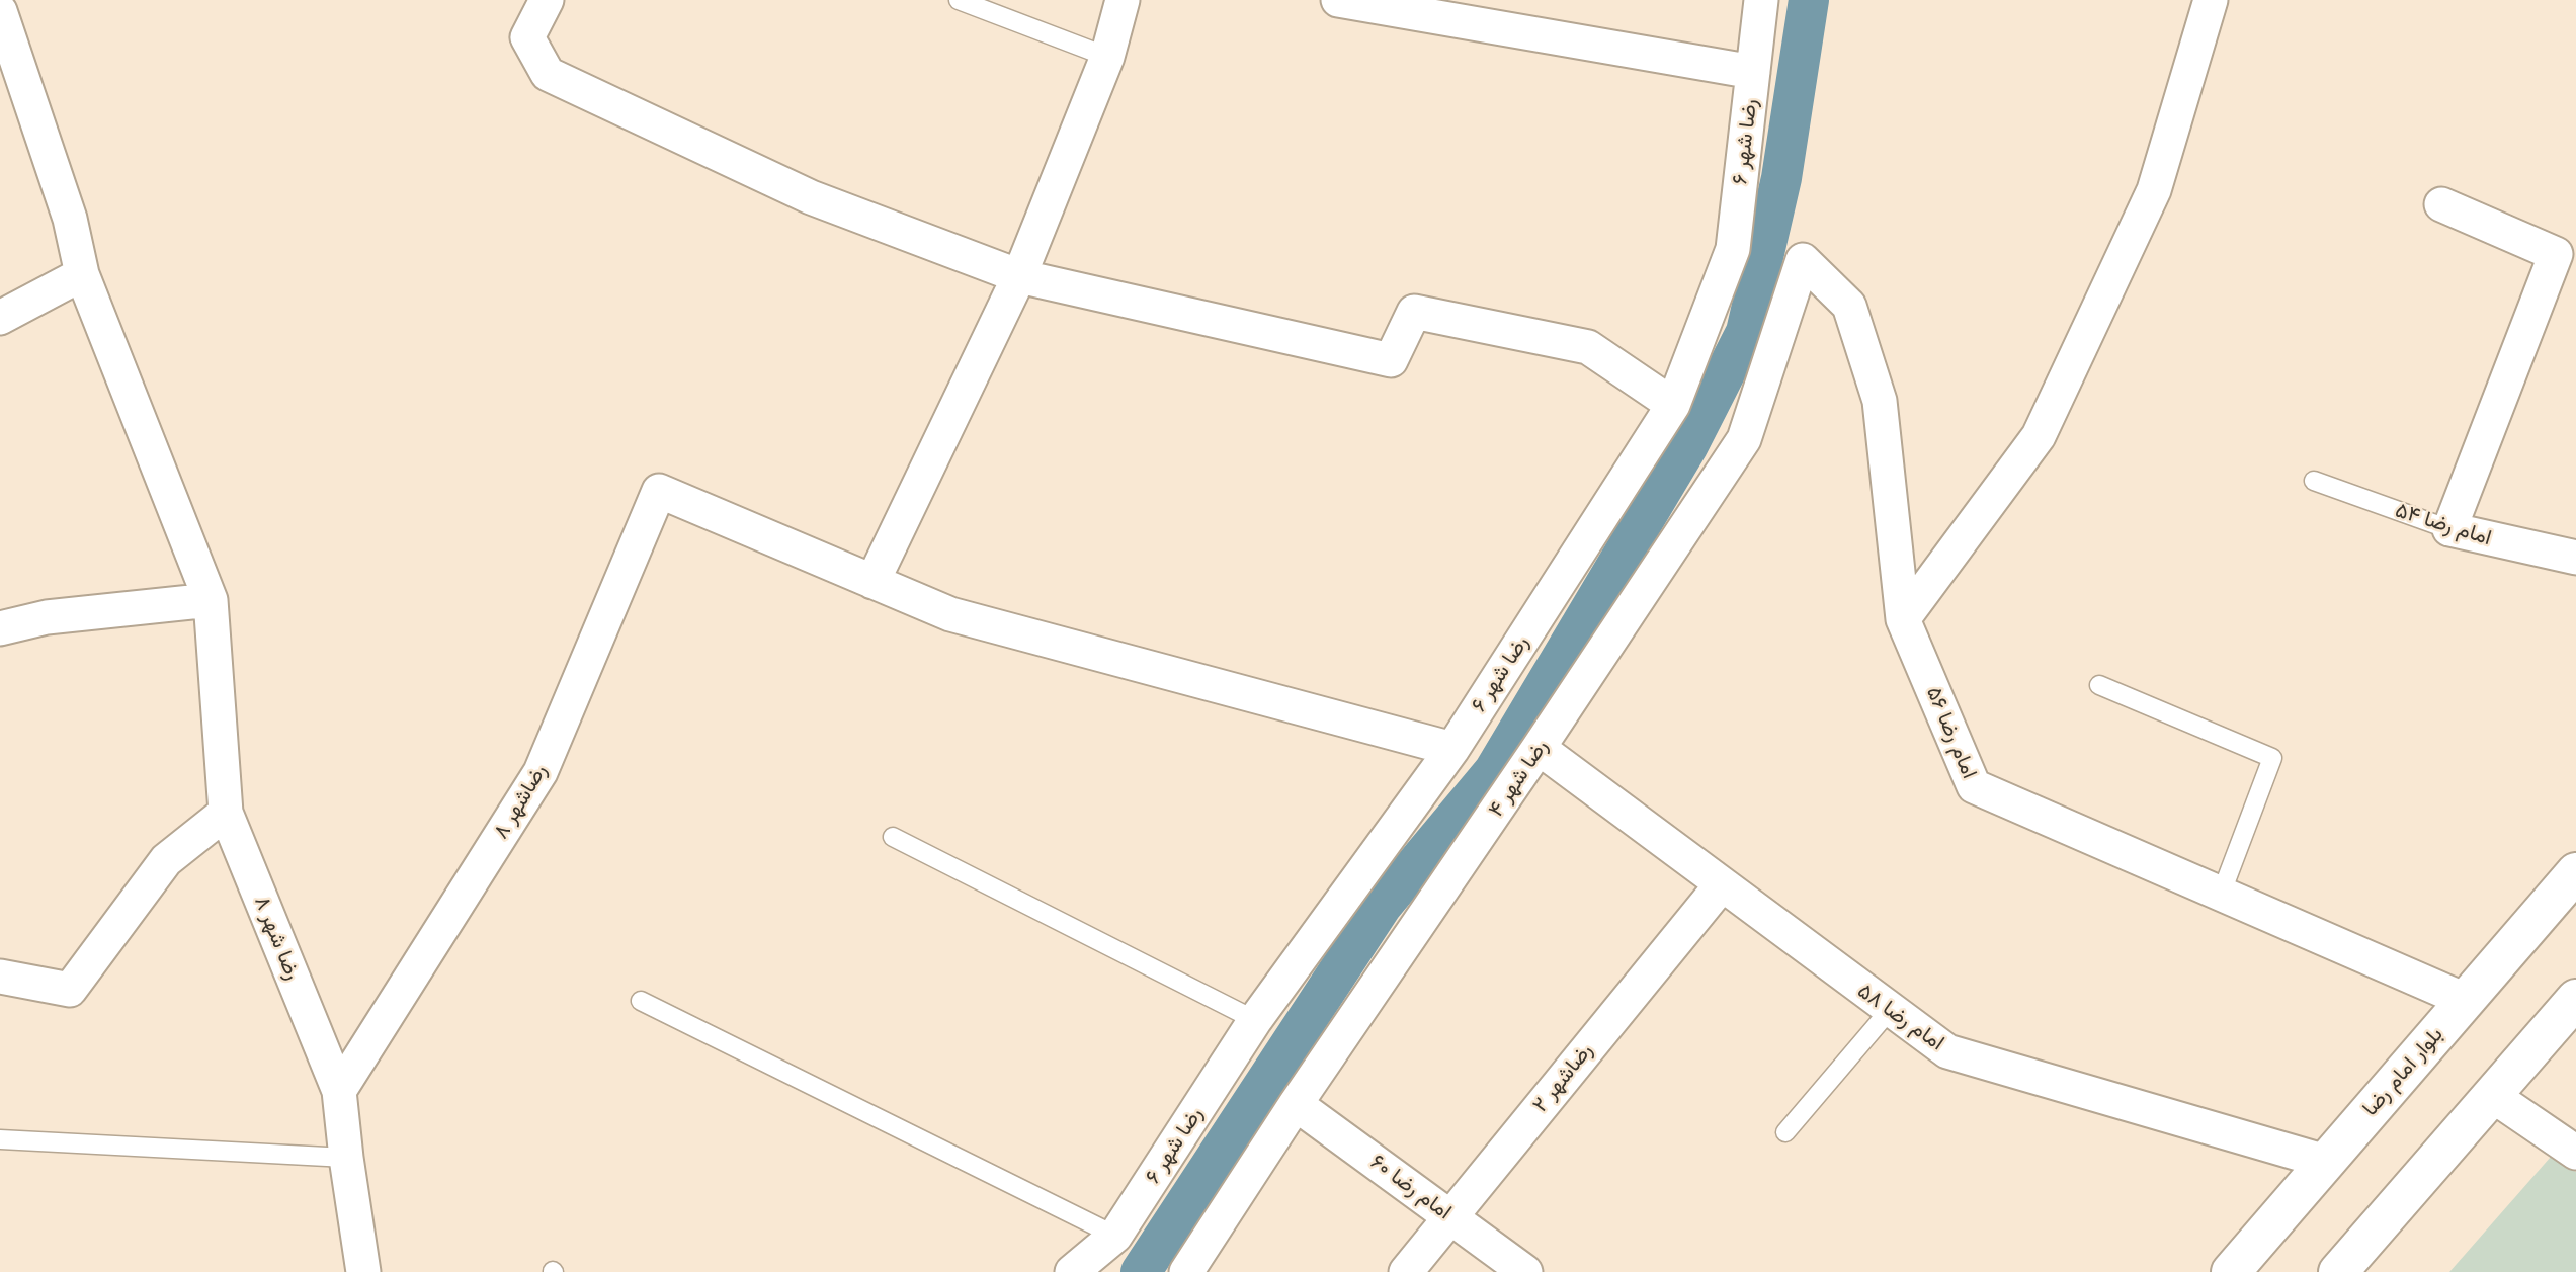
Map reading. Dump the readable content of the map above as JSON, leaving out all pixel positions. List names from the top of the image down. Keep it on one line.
{"streets":{"main road":["بلوار امام رضا"],"street":["رضا شهر ۶","امام رضا ۵۴","امام رضا ۵۶","رضا شهر ۴","رضاشهر ۸","رضا شهر ۸","امام رضا ۵۸","رضاشهر ۲","امام رضا ۶۰"]},"crossings":[["امام رضا ۵۶","رضا شهر ۴"],["امام رضا ۵۶","بلوار امام رضا"],["رضا شهر ۴","امام رضا ۵۸"],["رضا شهر ۴","امام رضا ۶۰"],["رضاشهر ۸","رضا شهر ۸"],["امام رضا ۵۸","بلوار امام رضا"],["امام رضا ۵۸","رضاشهر ۲"],["رضاشهر ۲","امام رضا ۶۰"]]}
